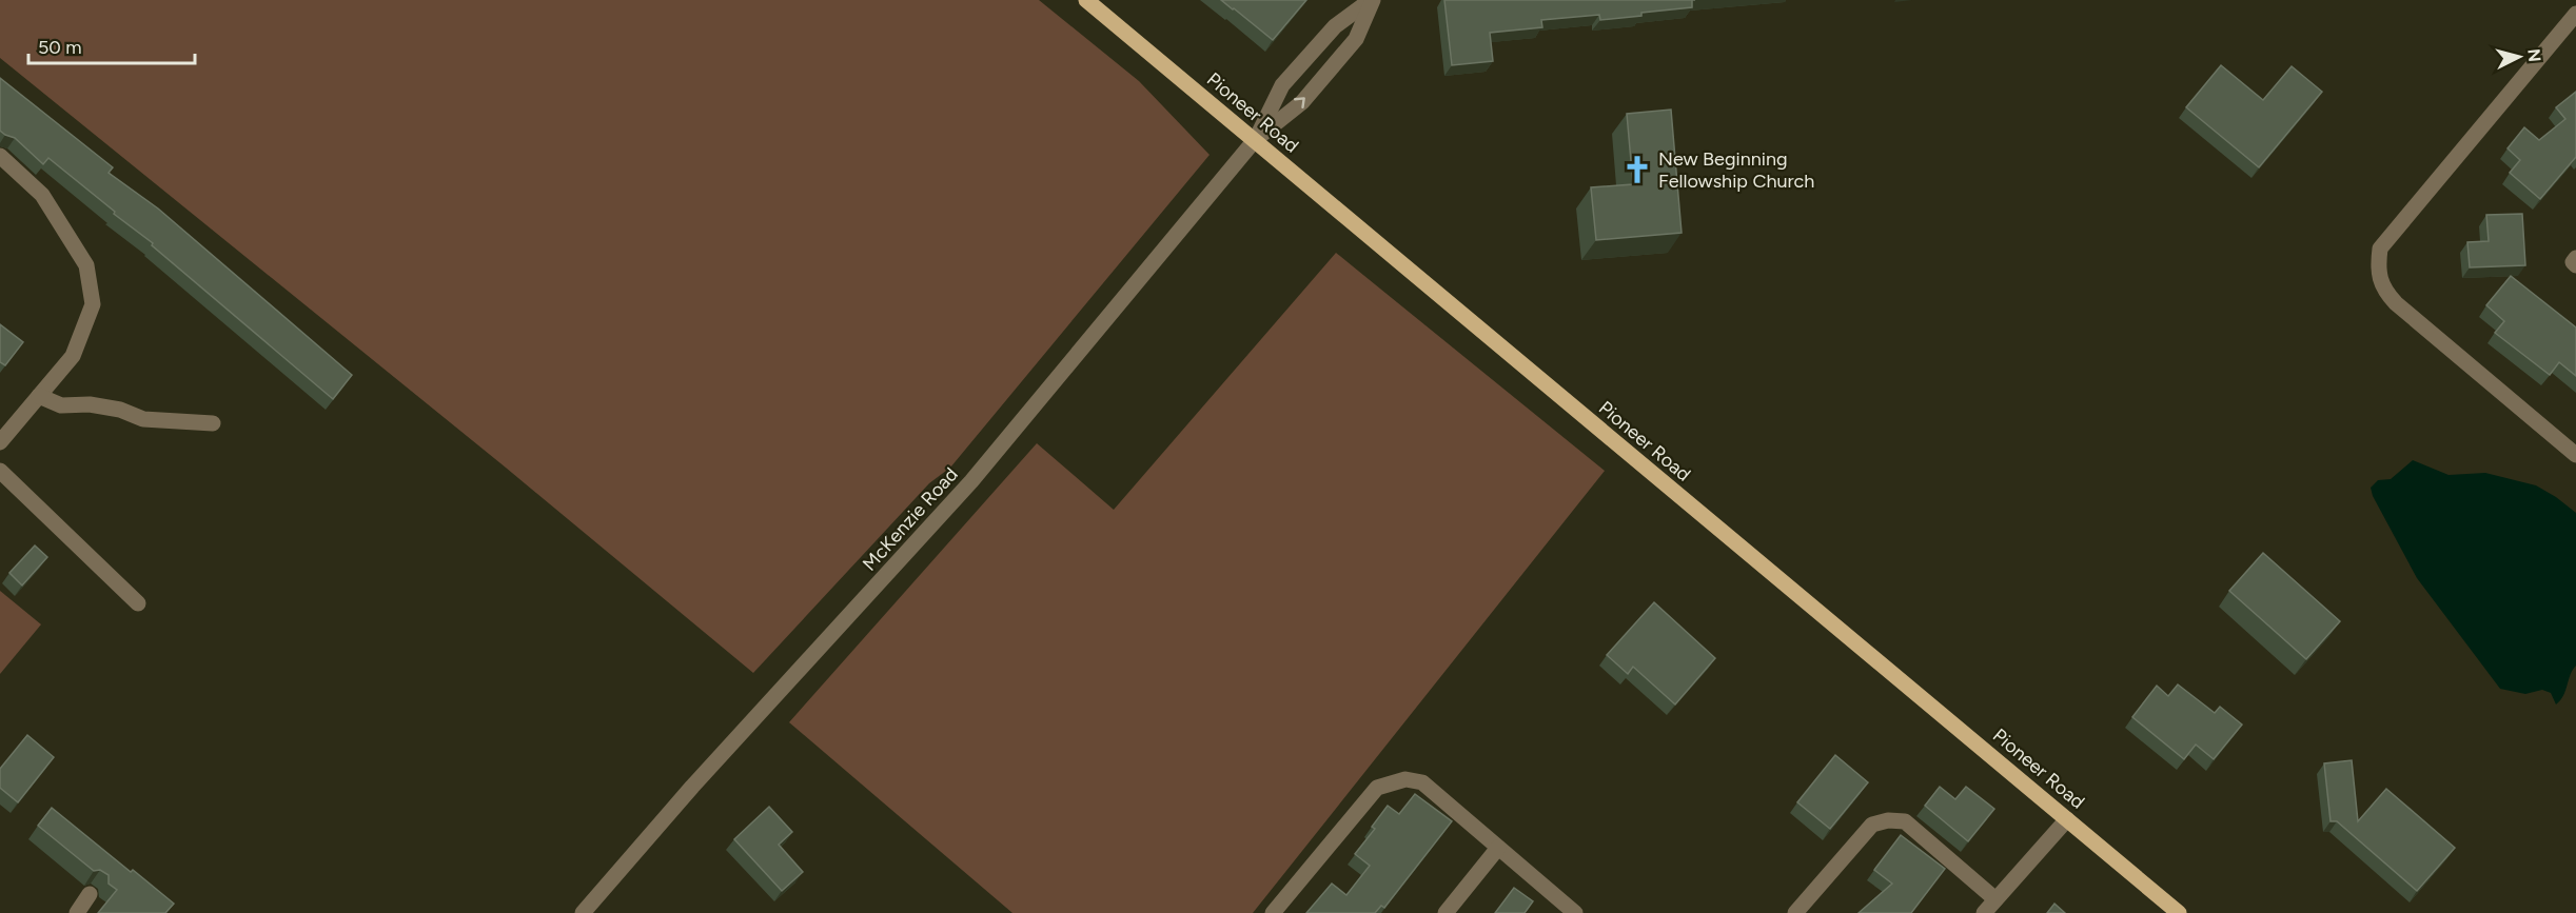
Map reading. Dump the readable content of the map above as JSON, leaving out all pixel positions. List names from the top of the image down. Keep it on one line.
{"streets":{"main road":["Pioneer Road"],"street":["McKenzie Road"]},"crossings":[["Pioneer Road","McKenzie Road"]],"places":{"church":["New Beginning Fellowship Church"]},"scale_bar":"50 m","north":"right"}
